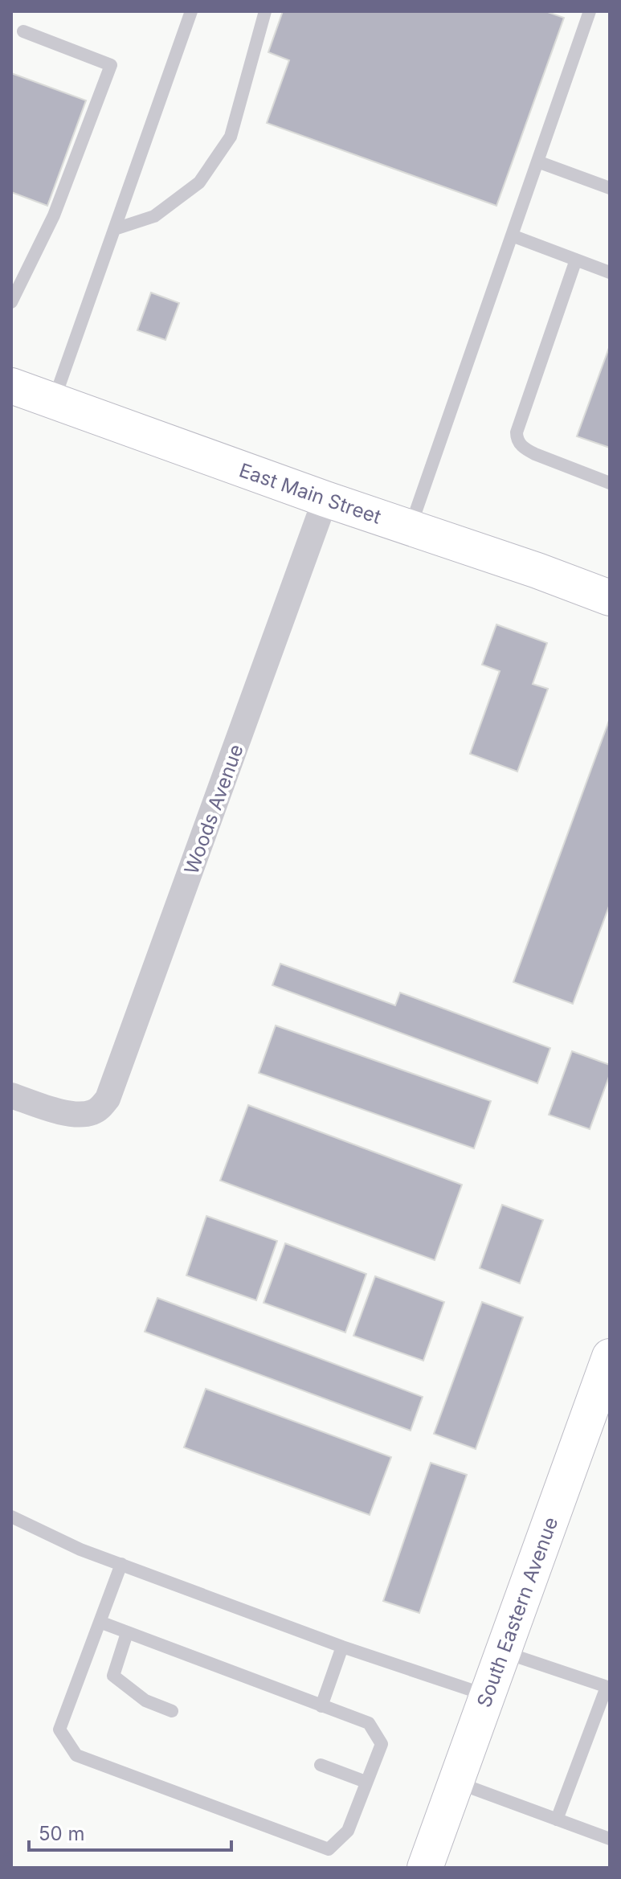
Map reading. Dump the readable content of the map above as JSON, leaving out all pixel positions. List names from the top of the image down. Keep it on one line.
{"streets":{"main road":["East Main Street","South Eastern Avenue"],"street":["Woods Avenue"]},"crossings":[["East Main Street","Woods Avenue"]],"scale_bar":"50 m"}
